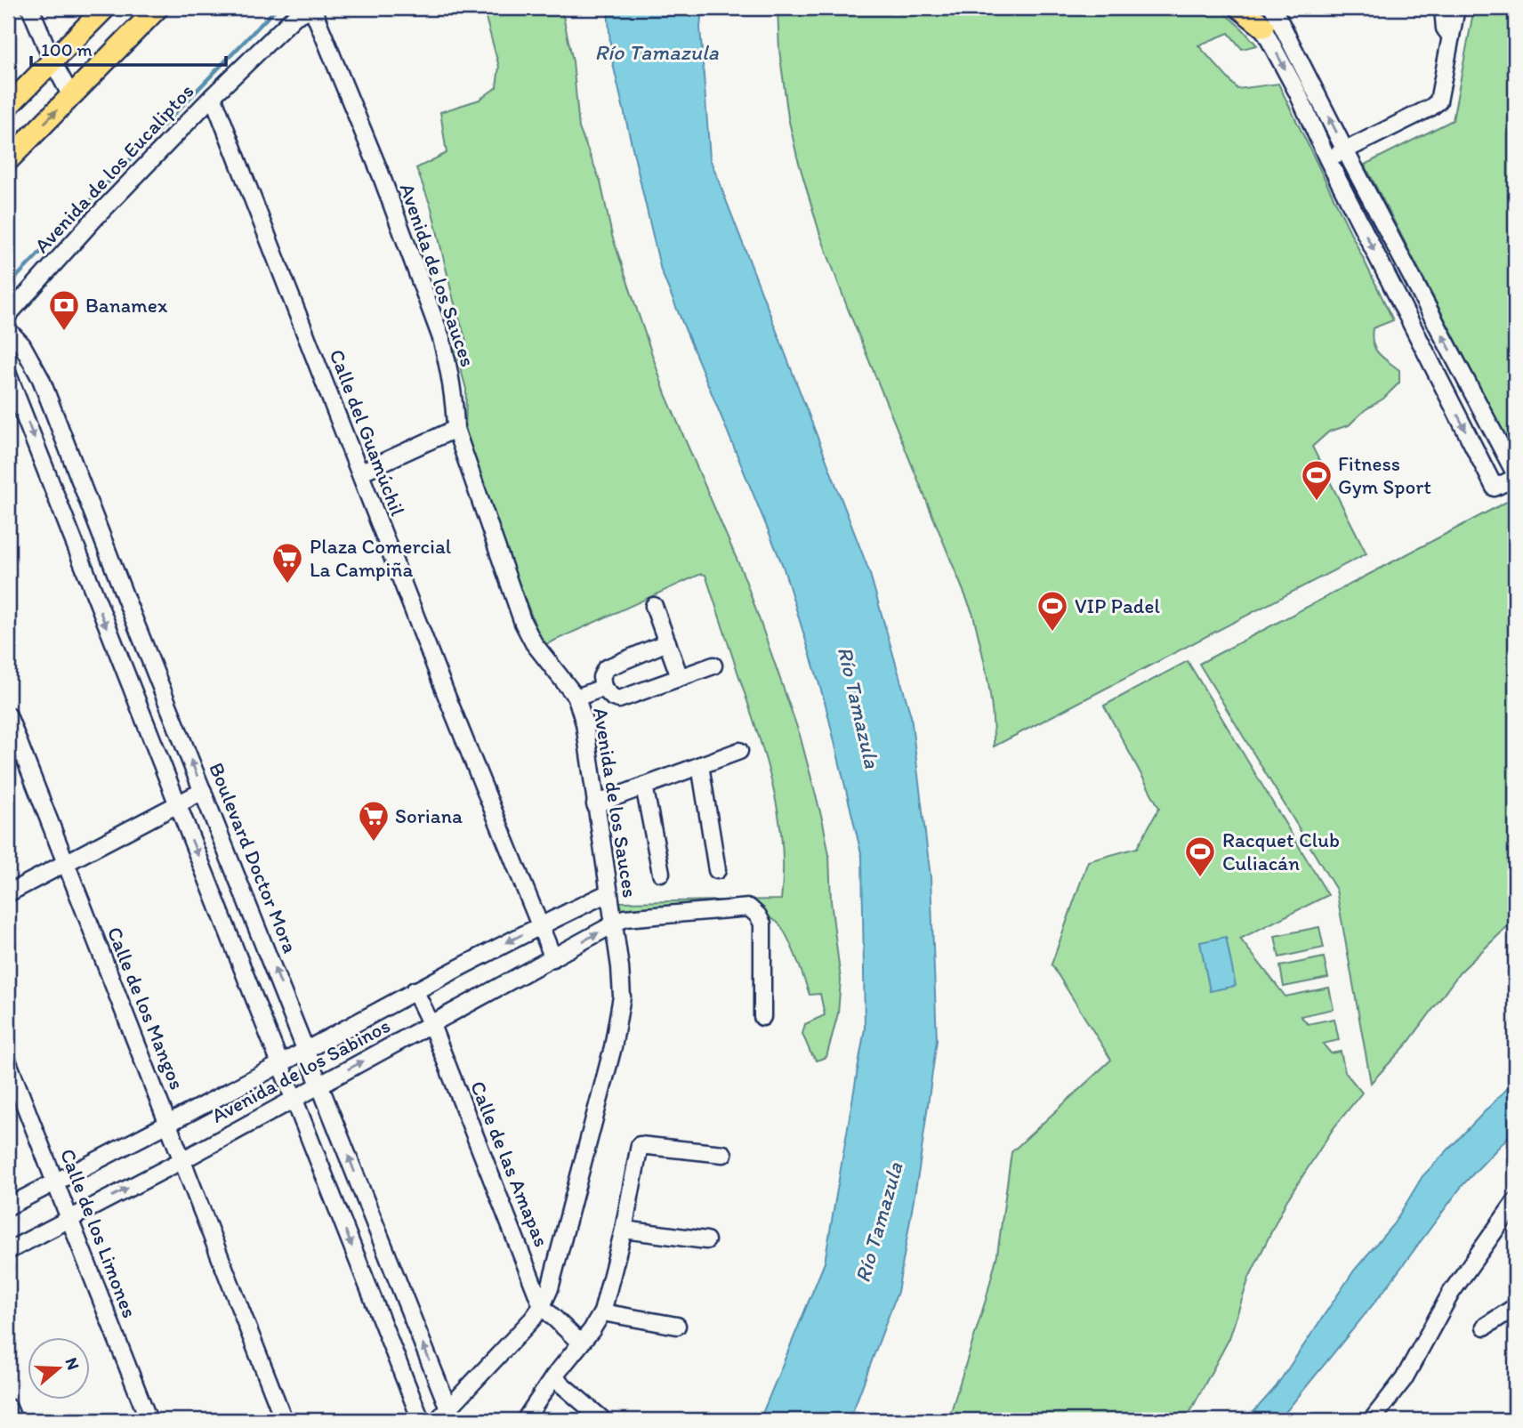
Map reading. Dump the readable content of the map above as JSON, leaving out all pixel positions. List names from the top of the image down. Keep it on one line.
{"streets":{"street":["Avenida de los Eucaliptos","Avenida de los Sauces","Calle del Guamúchil","Boulevard Doctor Mora","Calle de los Mangos","Avenida de los Sabinos","Calle de las Amapas","Calle de los Limones"]},"crossings":[["Avenida de los Eucaliptos","Avenida de los Sauces"],["Avenida de los Eucaliptos","Calle del Guamúchil"],["Avenida de los Sauces","Boulevard Doctor Mora"],["Avenida de los Sauces","Avenida de los Sabinos"],["Avenida de los Sauces","Calle de las Amapas"],["Calle del Guamúchil","Avenida de los Sabinos"],["Boulevard Doctor Mora","Avenida de los Sabinos"],["Calle de los Mangos","Avenida de los Sabinos"],["Avenida de los Sabinos","Calle de las Amapas"],["Avenida de los Sabinos","Calle de los Limones"]],"water":["Río Tamazula"],"places":{"bank":["Banamex"],"sports":["Fitness Gym Sport","VIP Padel","Racquet Club Culiacán"],"supermarket":["Plaza Comercial La Campiña","Soriana"]},"scale_bar":"100 m","north":"right"}
